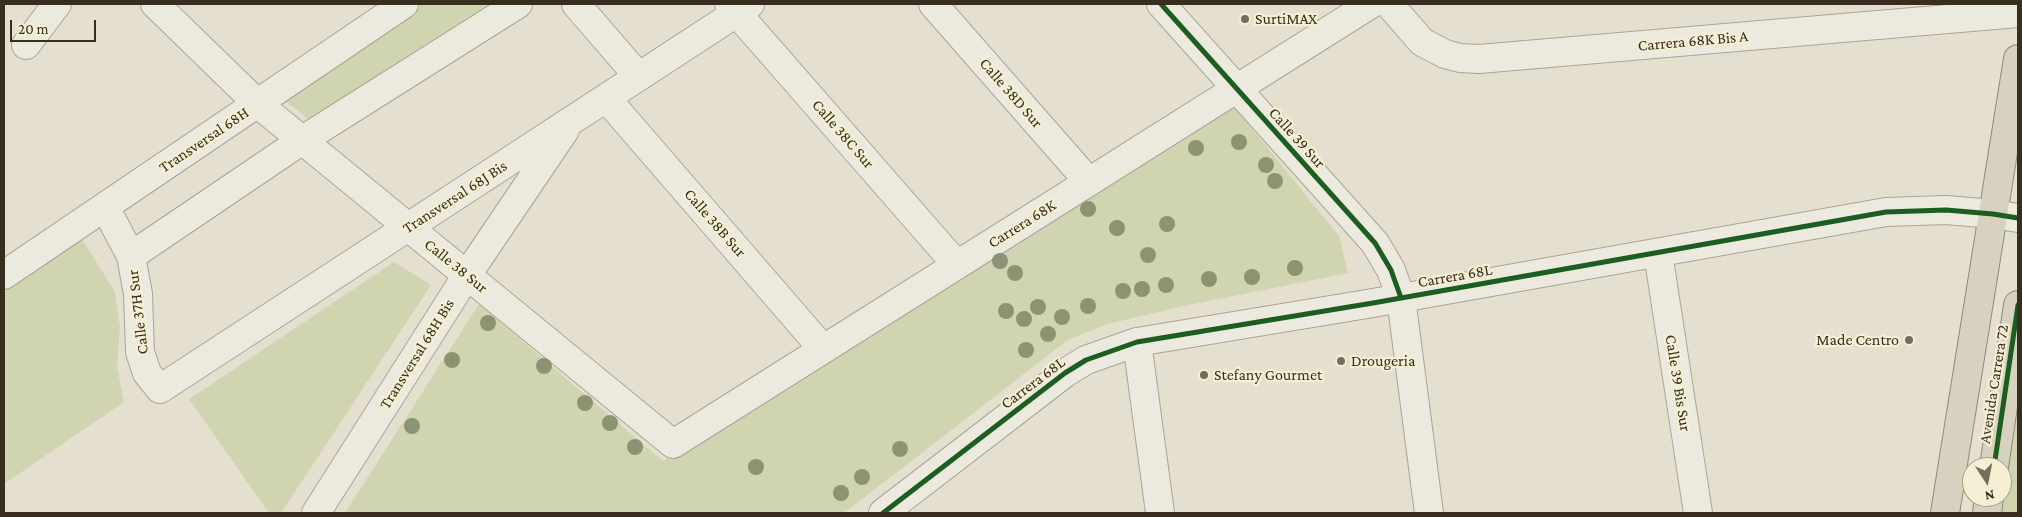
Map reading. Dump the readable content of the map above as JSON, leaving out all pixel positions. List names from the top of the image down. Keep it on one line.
{"streets":{"highway":["Avenida Carrera 72"],"street":["Carrera 68K Bis A","Calle 38D Sur","Calle 38C Sur","Calle 39 Sur","Transversal 68H","Transversal 68J Bis","Calle 38B Sur","Carrera 68K","Calle 38 Sur","Carrera 68L","Calle 37H Sur","Transversal 68H Bis","Calle 39 Bis Sur"]},"crossings":[["Calle 38D Sur","Carrera 68K"],["Calle 38C Sur","Transversal 68J Bis"],["Calle 38C Sur","Carrera 68K"],["Calle 39 Sur","Carrera 68K"],["Calle 39 Sur","Carrera 68L"],["Transversal 68H","Calle 38 Sur"],["Transversal 68H","Calle 37H Sur"],["Transversal 68J Bis","Calle 38B Sur"],["Transversal 68J Bis","Calle 38 Sur"],["Transversal 68J Bis","Calle 37H Sur"],["Transversal 68J Bis","Transversal 68H Bis"],["Calle 38B Sur","Carrera 68K"],["Carrera 68K","Calle 38 Sur"],["Calle 38 Sur","Transversal 68H Bis"],["Carrera 68L","Calle 39 Bis Sur"],["Carrera 68L","Avenida Carrera 72"]],"places":["SurtiMAX","Made Centro","Drougeria","Stefany Gourmet"],"scale_bar":"20 m","north":"bottom"}
